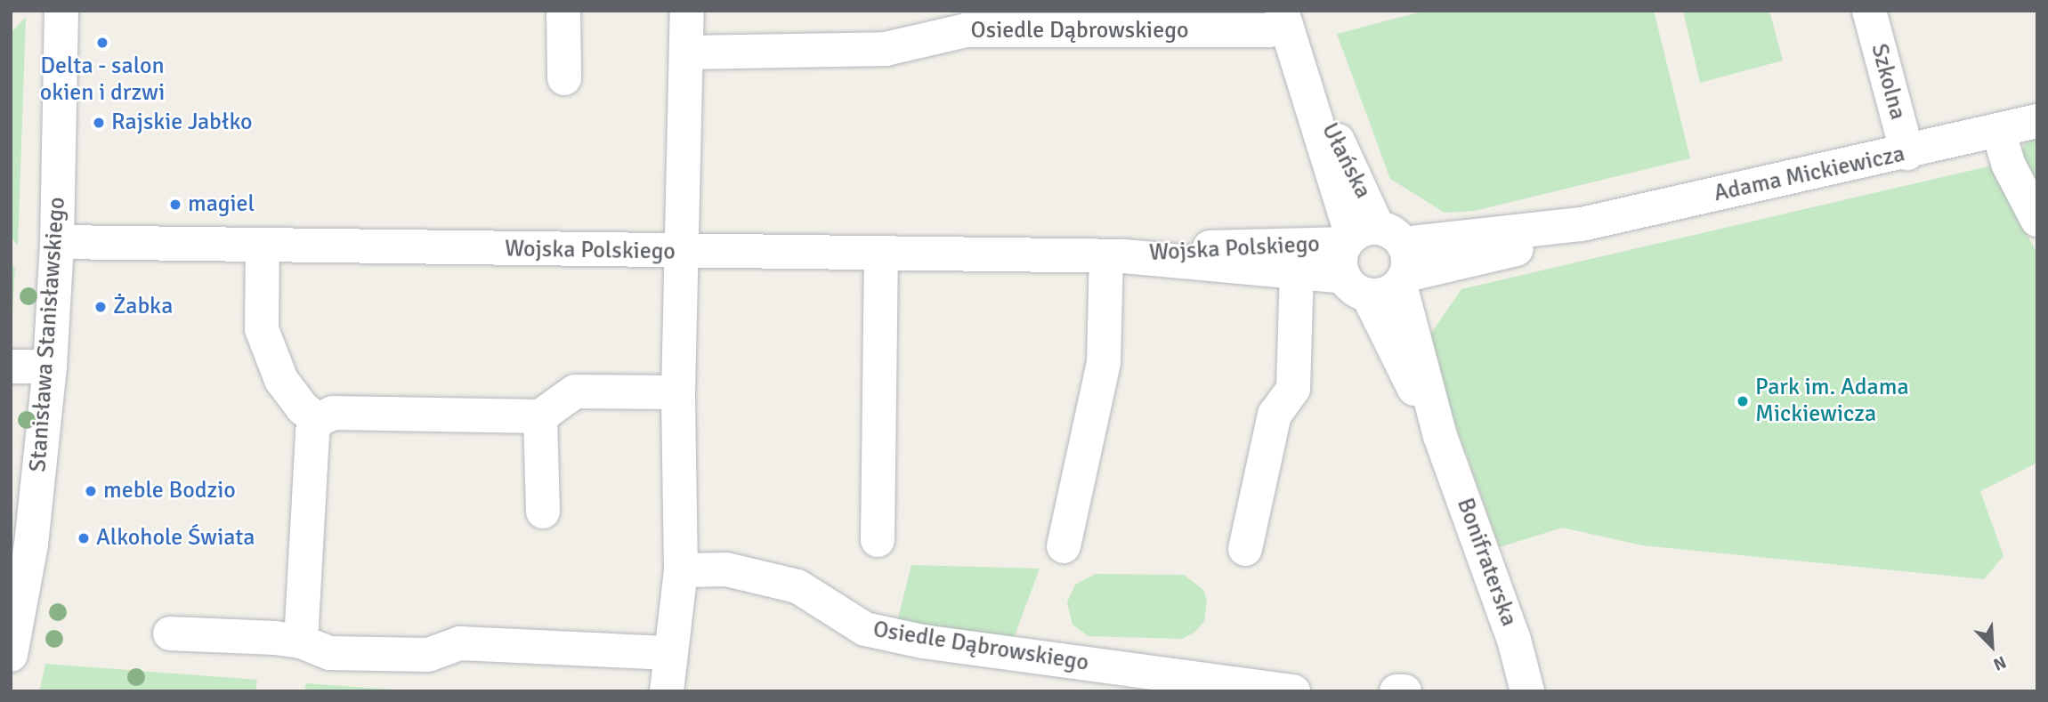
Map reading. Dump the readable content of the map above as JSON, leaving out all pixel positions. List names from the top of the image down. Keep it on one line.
{"streets":{"street":["Osiedle Dąbrowskiego","Szkolna","Ułańska","Adama Mickiewicza","Wojska Polskiego","Stanisława Stanisławskiego","Bonifraterska"]},"crossings":[["Osiedle Dąbrowskiego","Ułańska"],["Szkolna","Adama Mickiewicza"],["Ułańska","Adama Mickiewicza"],["Ułańska","Wojska Polskiego"],["Ułańska","Bonifraterska"],["Adama Mickiewicza","Wojska Polskiego"],["Adama Mickiewicza","Bonifraterska"],["Wojska Polskiego","Stanisława Stanisławskiego"],["Wojska Polskiego","Bonifraterska"]],"places":["Delta - salon okien i drzwi","Rajskie Jabłko","magiel","Żabka","Park im. Adama Mickiewicza","meble Bodzio","Alkohole Świata"],"north":"bottom right"}
